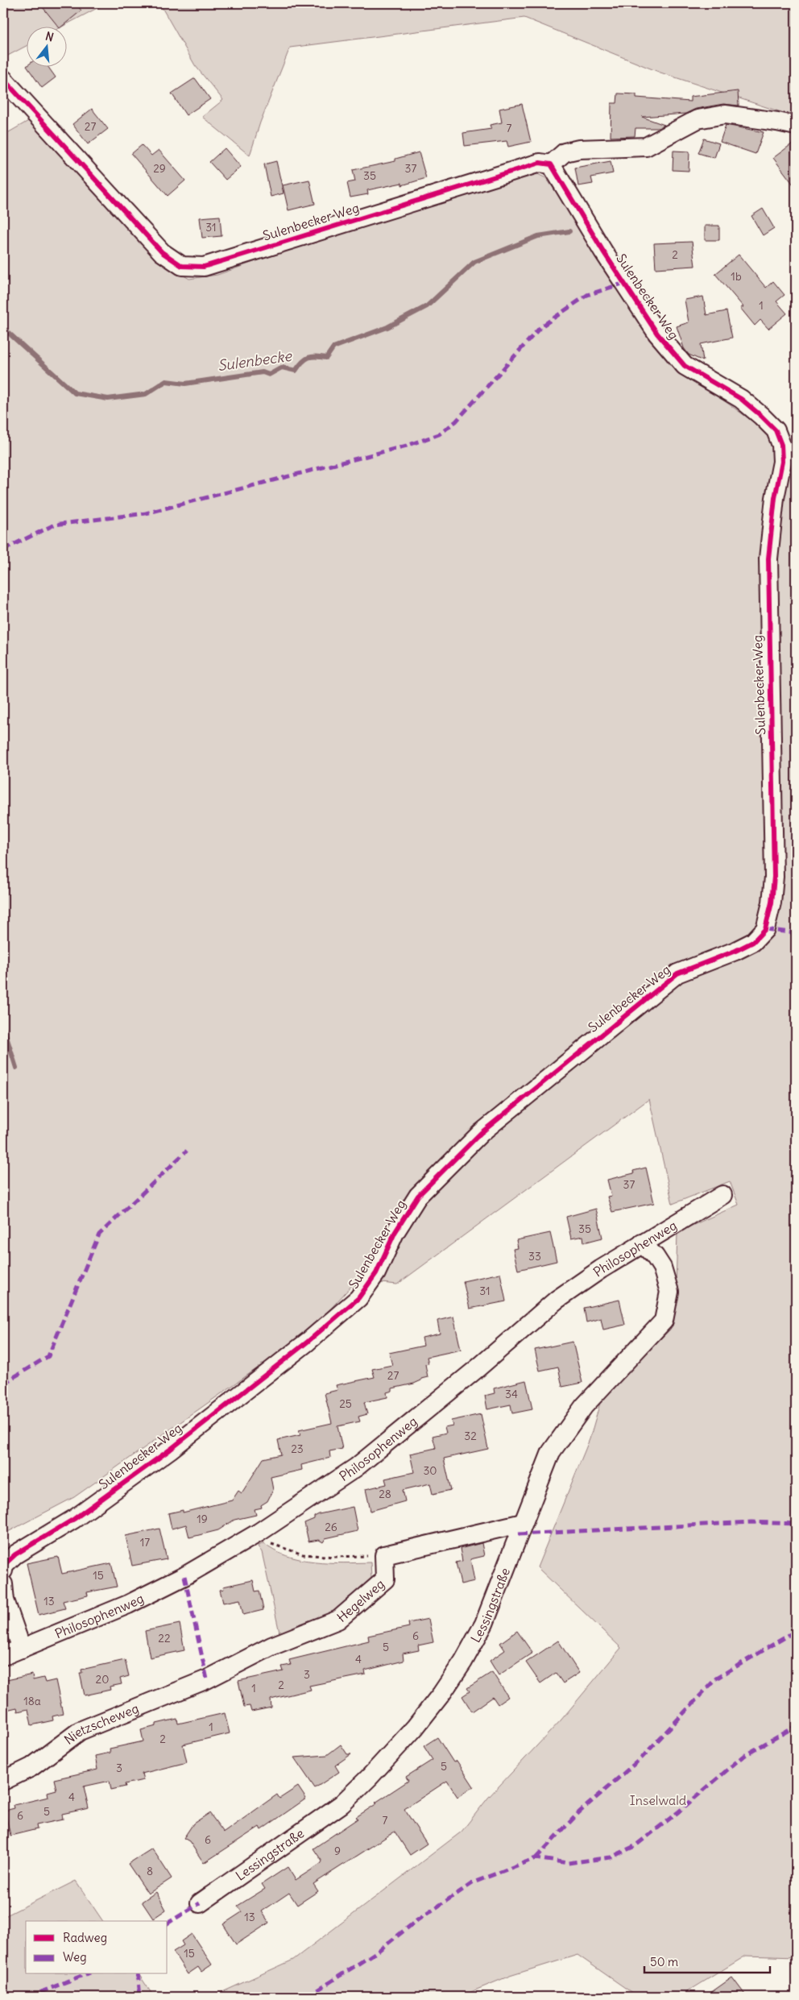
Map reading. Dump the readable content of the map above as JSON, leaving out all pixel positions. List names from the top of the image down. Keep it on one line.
{"streets":{"street":["Sulenbecker Weg","Philosophenweg","Hegelweg","Lessingstraße","Nietzscheweg"]},"crossings":[["Philosophenweg","Lessingstraße"],["Hegelweg","Nietzscheweg"]],"water":["Sulenbecke"],"parks":["Inselwald"],"house_numbers":["27","7","29","37","35","31","2","1b","1","37","35","33","31","27","34","25","32","23","30","28","19","26","17","15","13","6","22","5","4","3","20","2","1","18a","1","2","5","3","4","5","6","7","6","9","8","13","15"],"legend":["Radweg","Weg"],"scale_bar":"50 m","north":"top"}
